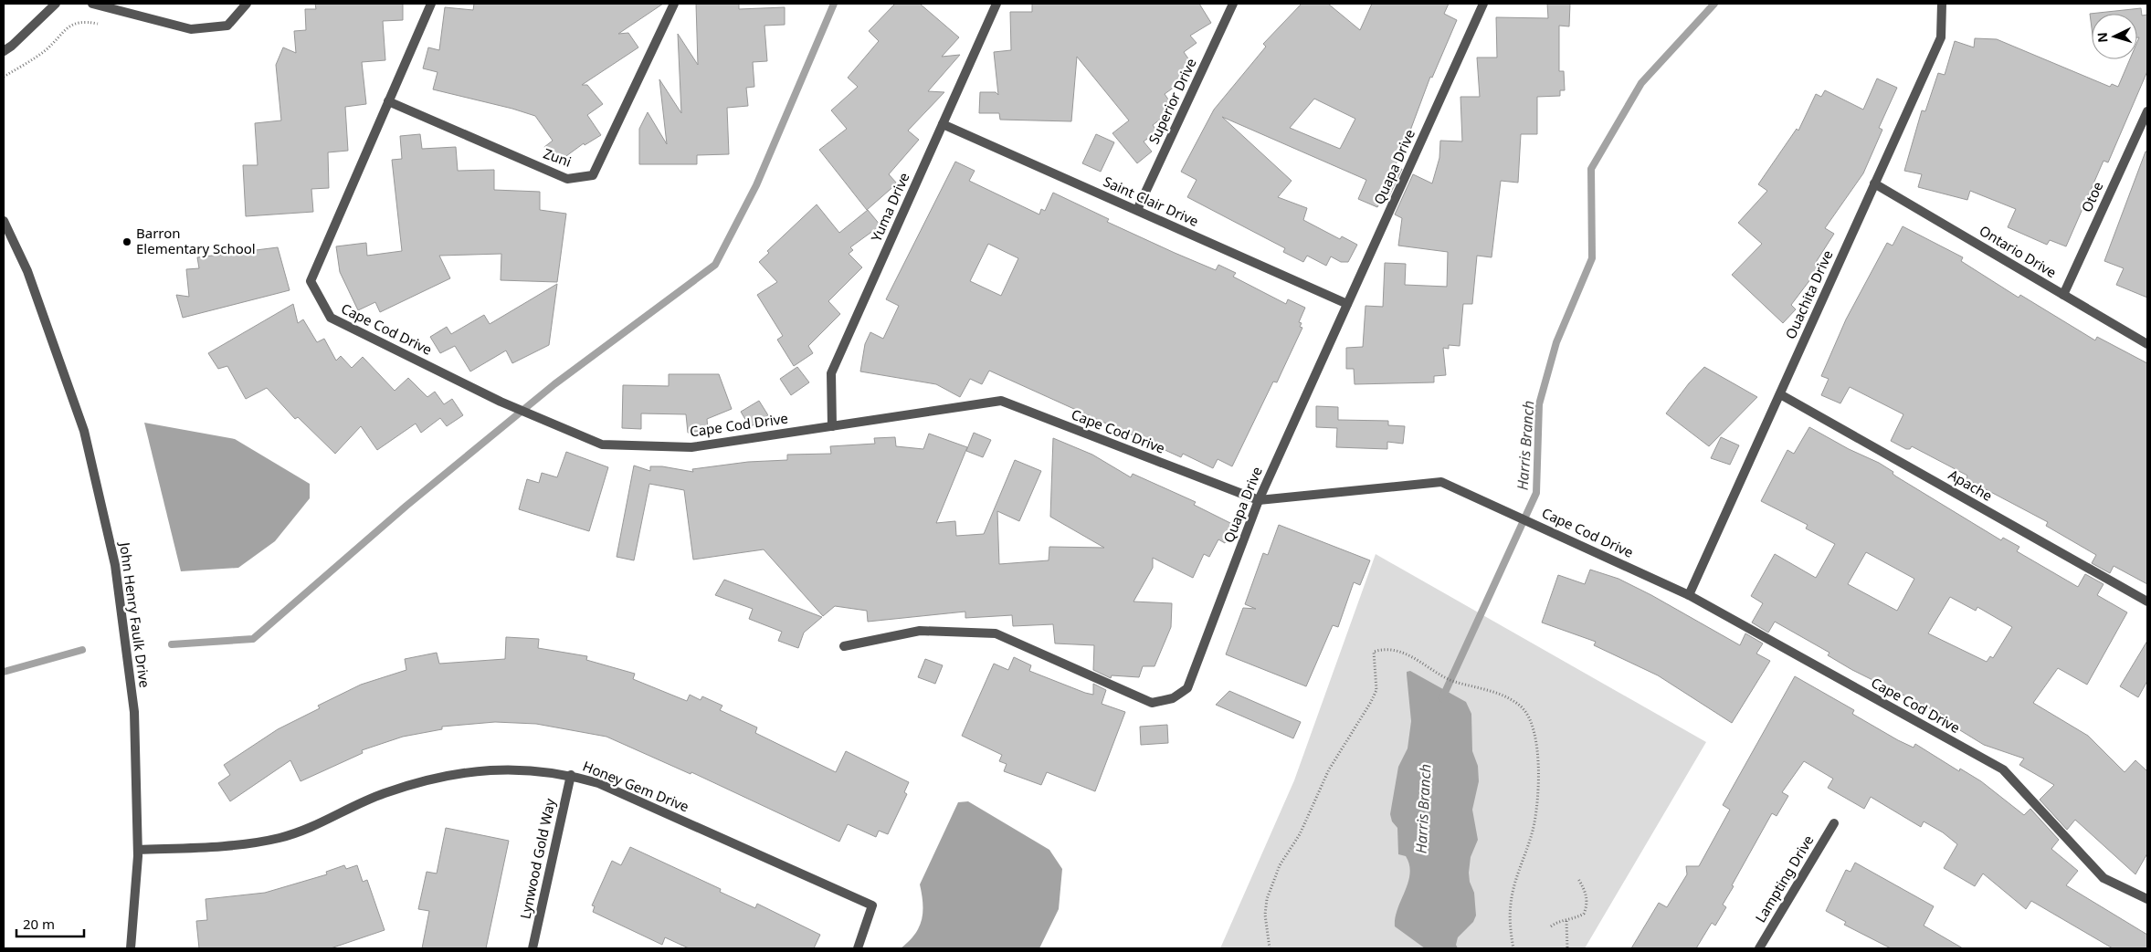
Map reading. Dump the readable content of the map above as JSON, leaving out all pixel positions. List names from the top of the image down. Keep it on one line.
{"streets":{"street":["Superior Drive","Zuni","Quapa Drive","Otoe","Saint Clair Drive","Yuma Drive","Ontario Drive","Ouachita Drive","Cape Cod Drive","Apache","John Henry Faulk Drive","Honey Gem Drive","Lynwood Gold Way","Lampting Drive"]},"crossings":[["Superior Drive","Saint Clair Drive"],["Zuni","Cape Cod Drive"],["Quapa Drive","Saint Clair Drive"],["Quapa Drive","Cape Cod Drive"],["Otoe","Ontario Drive"],["Saint Clair Drive","Yuma Drive"],["Yuma Drive","Cape Cod Drive"],["Ontario Drive","Ouachita Drive"],["Ouachita Drive","Cape Cod Drive"],["Ouachita Drive","Apache"],["John Henry Faulk Drive","Honey Gem Drive"],["Honey Gem Drive","Lynwood Gold Way"]],"water":["Harris Branch"],"places":["Barron Elementary School"],"scale_bar":"20 m","north":"left"}
